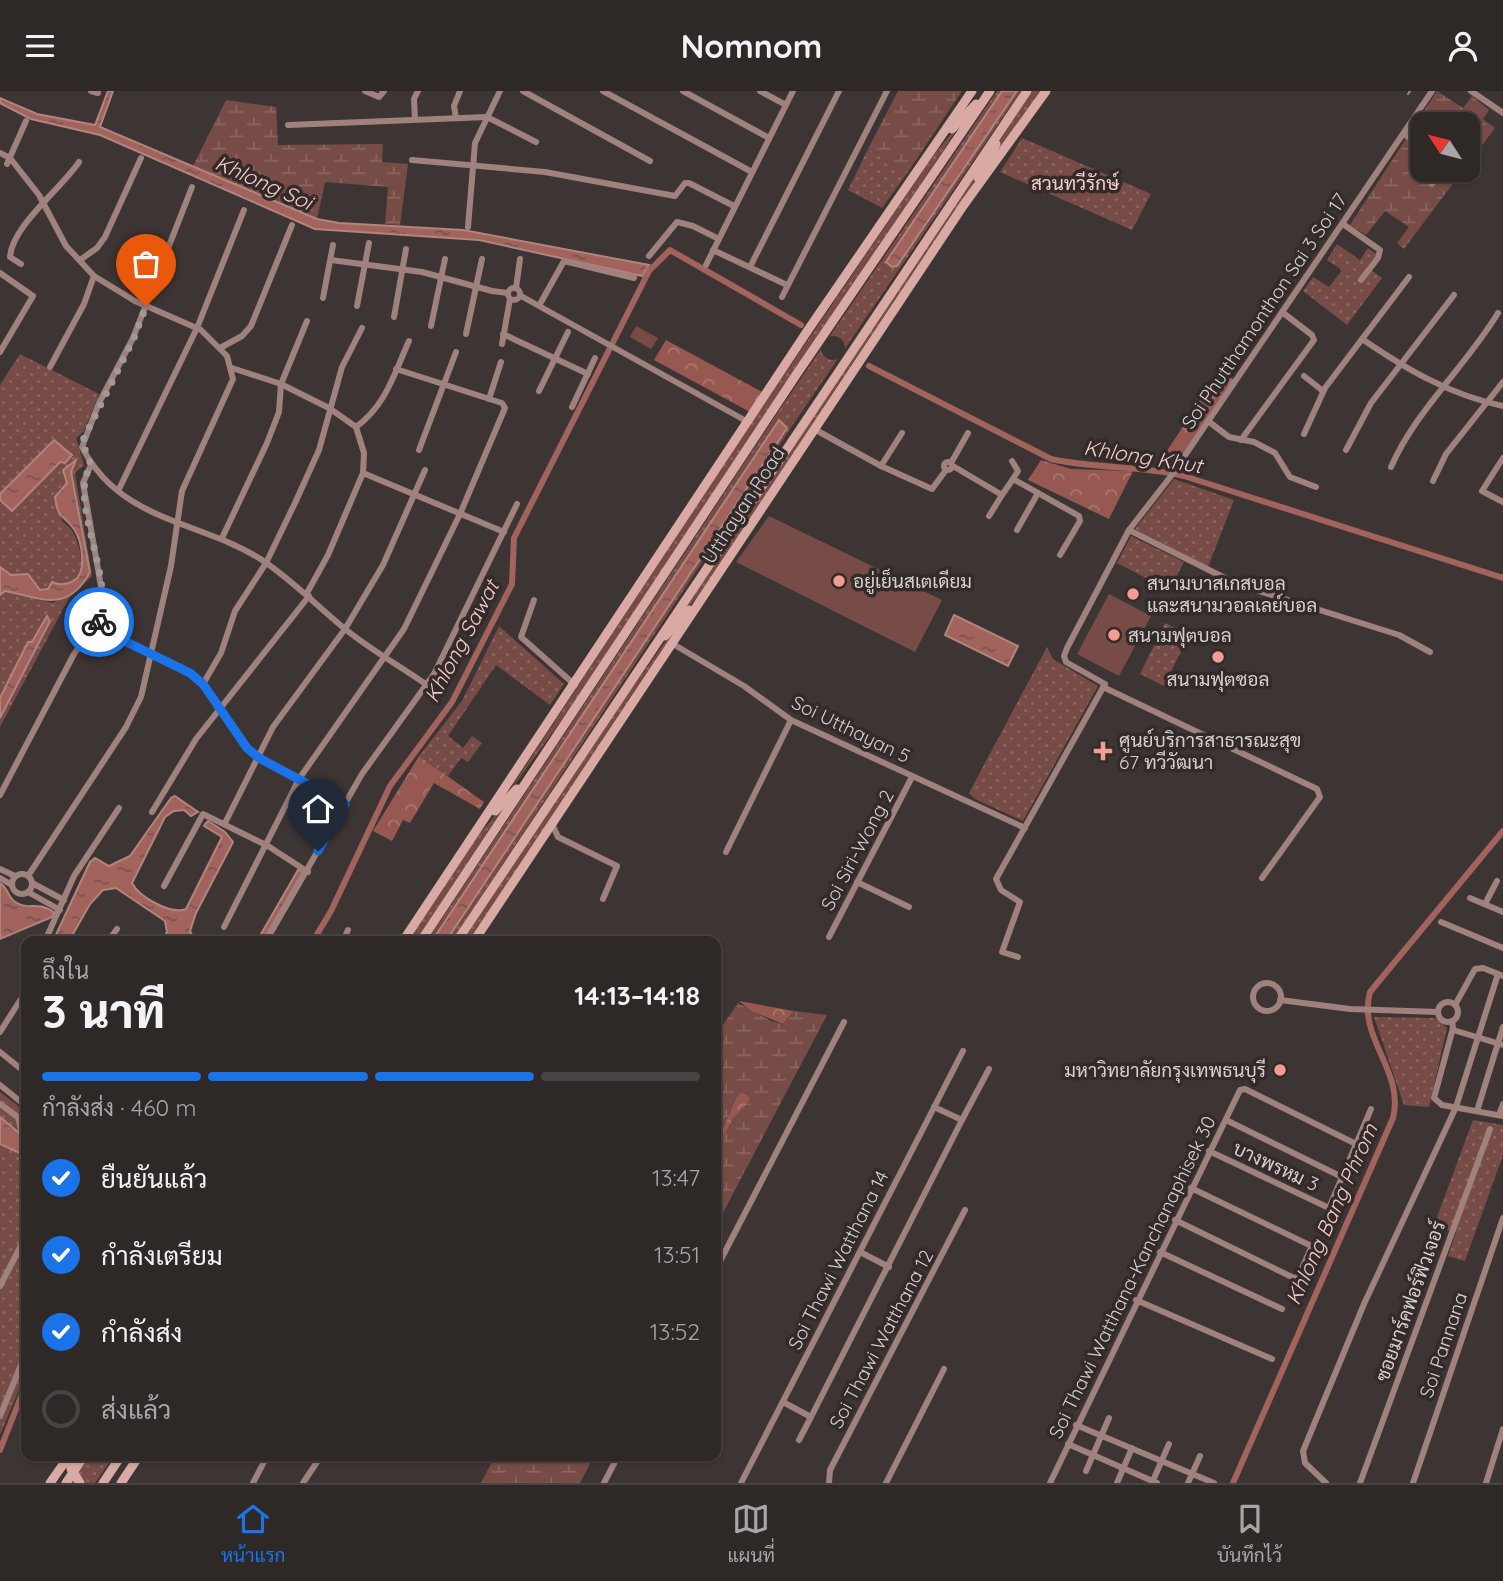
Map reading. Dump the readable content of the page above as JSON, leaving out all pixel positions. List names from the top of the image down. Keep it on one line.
{"streets":{"main road":["Utthayan Road"],"street":["Soi Phutthamonthon Sai 3 Soi 17","Soi Utthayan 5","Soi Siri-Wong 2","บางพรหม 3","Soi Thawi Watthana 14","Soi Thawi Watthana-Kanchanaphisek 30","ซอยมาร์คฟอร์ฟิวเจอร์","Soi Thawi Watthana 12","Soi Pannana"]},"crossings":[["Utthayan Road","Soi Utthayan 5"],["Soi Utthayan 5","Soi Siri-Wong 2"],["บางพรหม 3","Soi Thawi Watthana-Kanchanaphisek 30"]],"water":["Khlong Soi","Khlong Khut","Khlong Sawat","Khlong Bang Phrom"],"parks":["สวนทวีรักษ์"],"places":{"other":["อยู่เย็นสเตเดียม","สนามบาสเกสบอล และสนามวอลเลย์บอล","สนามฟุตบอล","สนามฟุตซอล","มหาวิทยาลัยกรุงเทพธนบุรี"],"health":["ศูนย์บริการสาธารณะสุข 67 ทวีวัฒนา"]},"north":"top left","page":{"header":"Nomnom","heading":["3 นาที","ถึงใน","14:13–14:18"],"bar":"กำลังส่ง · 460 m","list":[["ยืนยันแล้ว","13:47"],["กำลังเตรียม","13:51"],["กำลังส่ง","13:52"],"ส่งแล้ว"],"tabs":["หน้าแรก","แผนที่","บันทึกไว้"]}}
